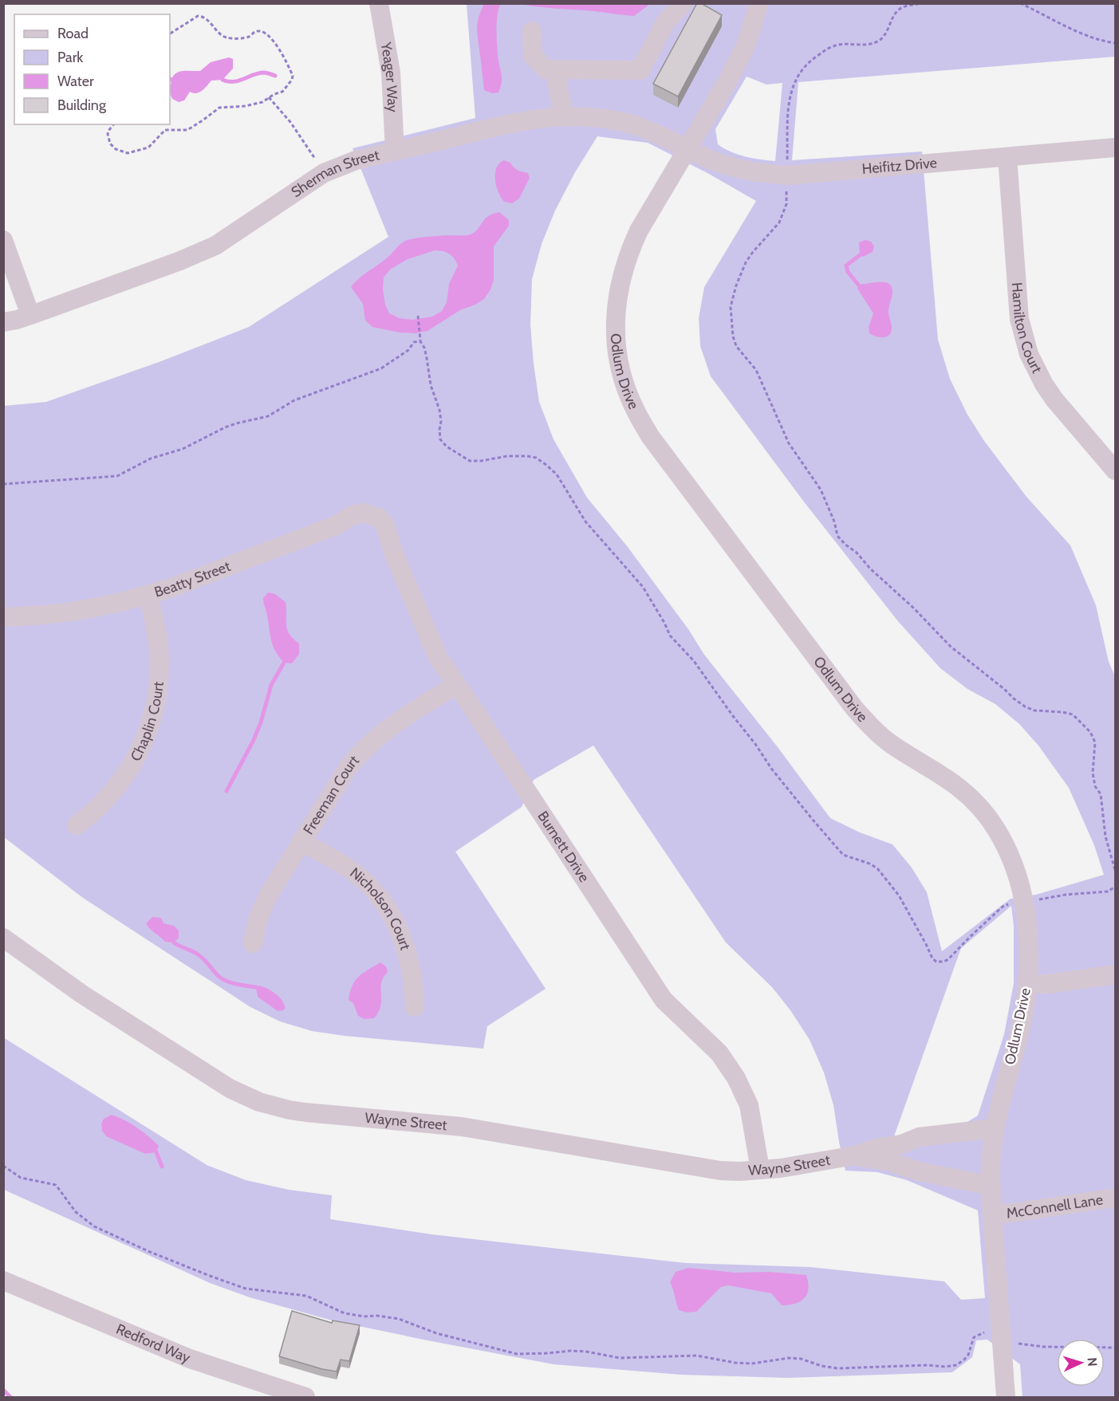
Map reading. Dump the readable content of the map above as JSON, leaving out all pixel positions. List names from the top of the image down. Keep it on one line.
{"streets":{"street":["Yeager Way","Heifitz Drive","Sherman Street","Hamilton Court","Odlum Drive","Beatty Street","Chaplin Court","Freeman Court","Burnett Drive","Nicholson Court","Wayne Street","McConnell Lane","Redford Way"]},"crossings":[["Yeager Way","Sherman Street"],["Heifitz Drive","Sherman Street"],["Heifitz Drive","Hamilton Court"],["Heifitz Drive","Odlum Drive"],["Sherman Street","Odlum Drive"],["Odlum Drive","Wayne Street"],["Odlum Drive","McConnell Lane"],["Beatty Street","Chaplin Court"],["Beatty Street","Burnett Drive"],["Freeman Court","Burnett Drive"],["Freeman Court","Nicholson Court"],["Burnett Drive","Wayne Street"]],"legend":["Road","Park","Water","Building"],"north":"right"}
